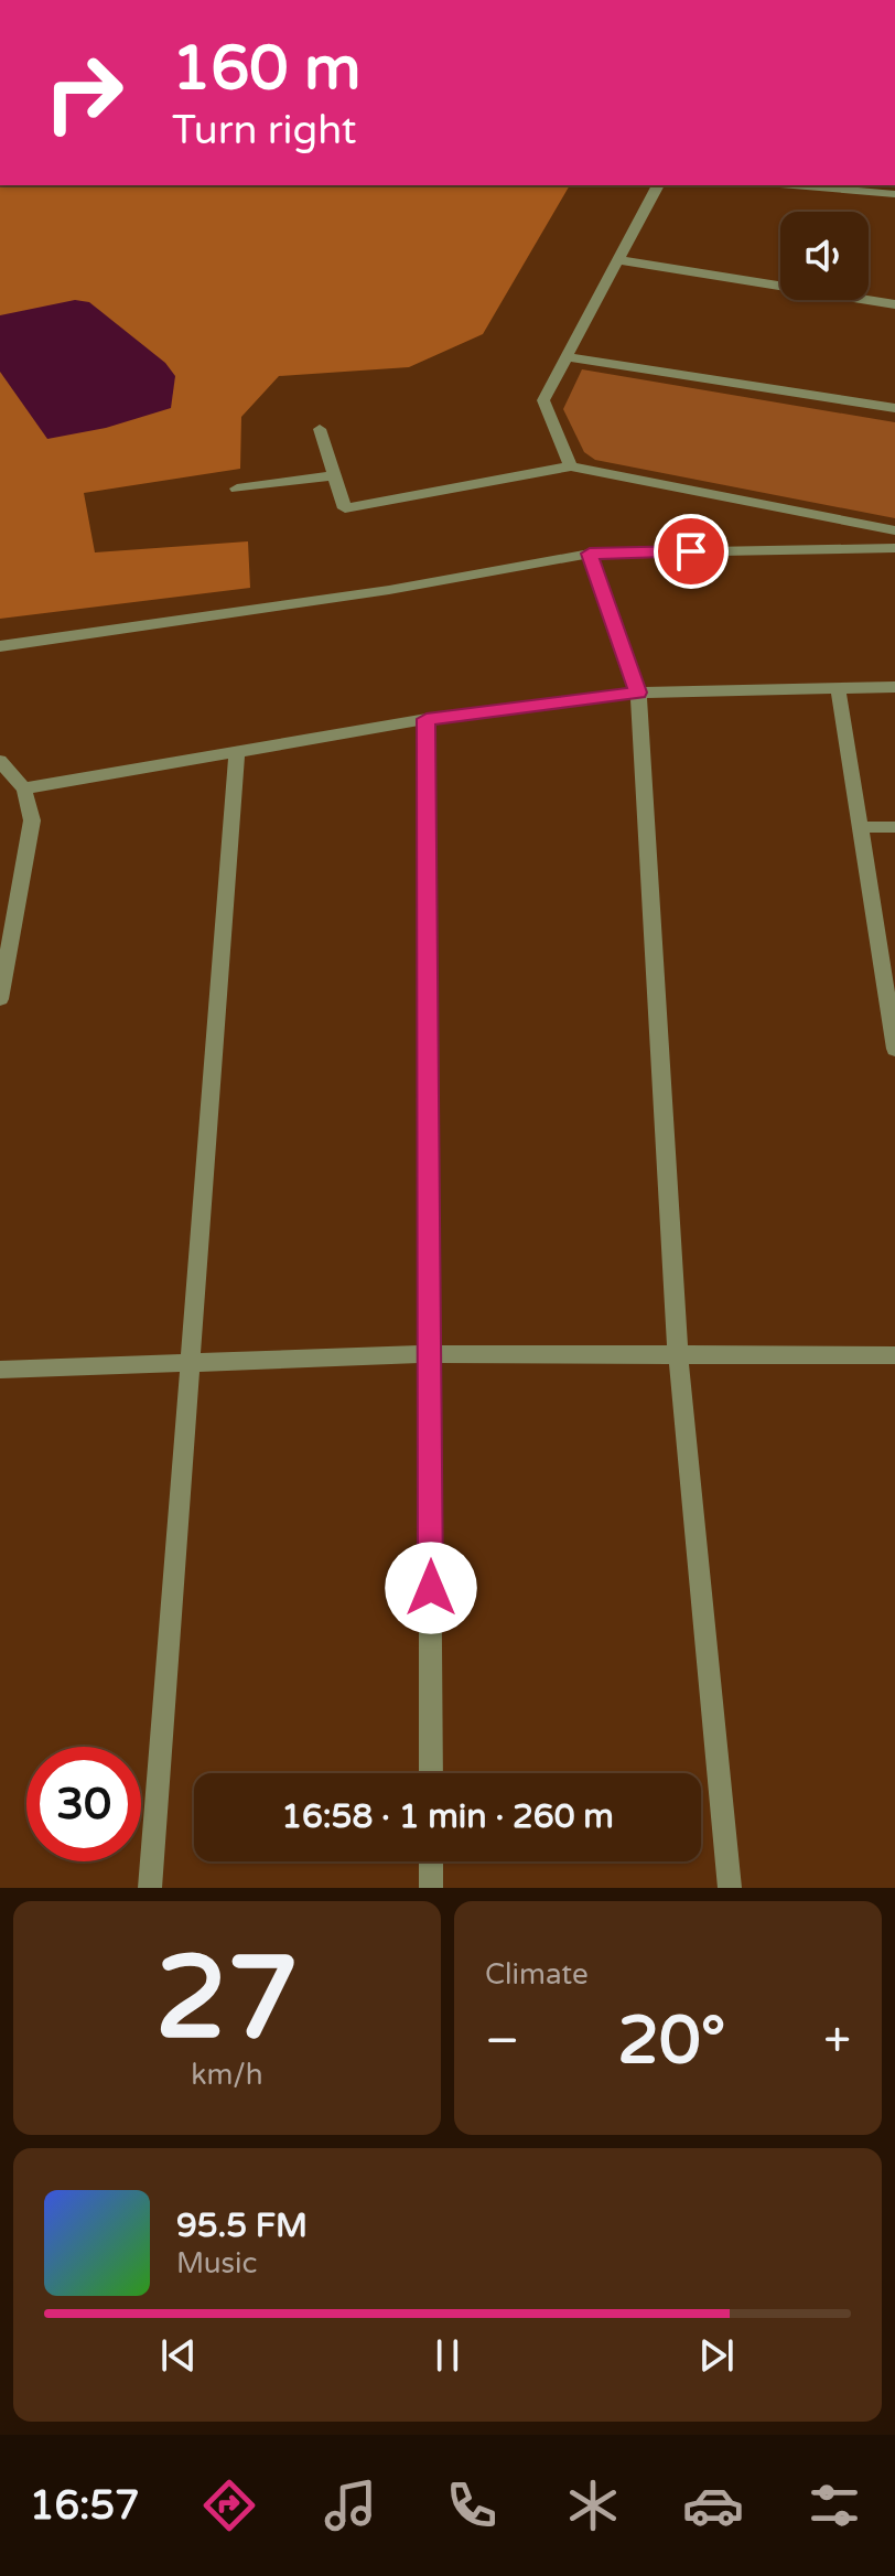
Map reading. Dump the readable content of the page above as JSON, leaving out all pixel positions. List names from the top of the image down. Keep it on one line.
{"page":{"turn":["160 m","Turn right"],"limit":"30","trip":"16:58 · 1 min · 260 m","tile":[["27","km/h"],"Climate"],"heat":["−","20°","+"],"song":["95.5 FM","Music"],"tabs":"16:57"}}
